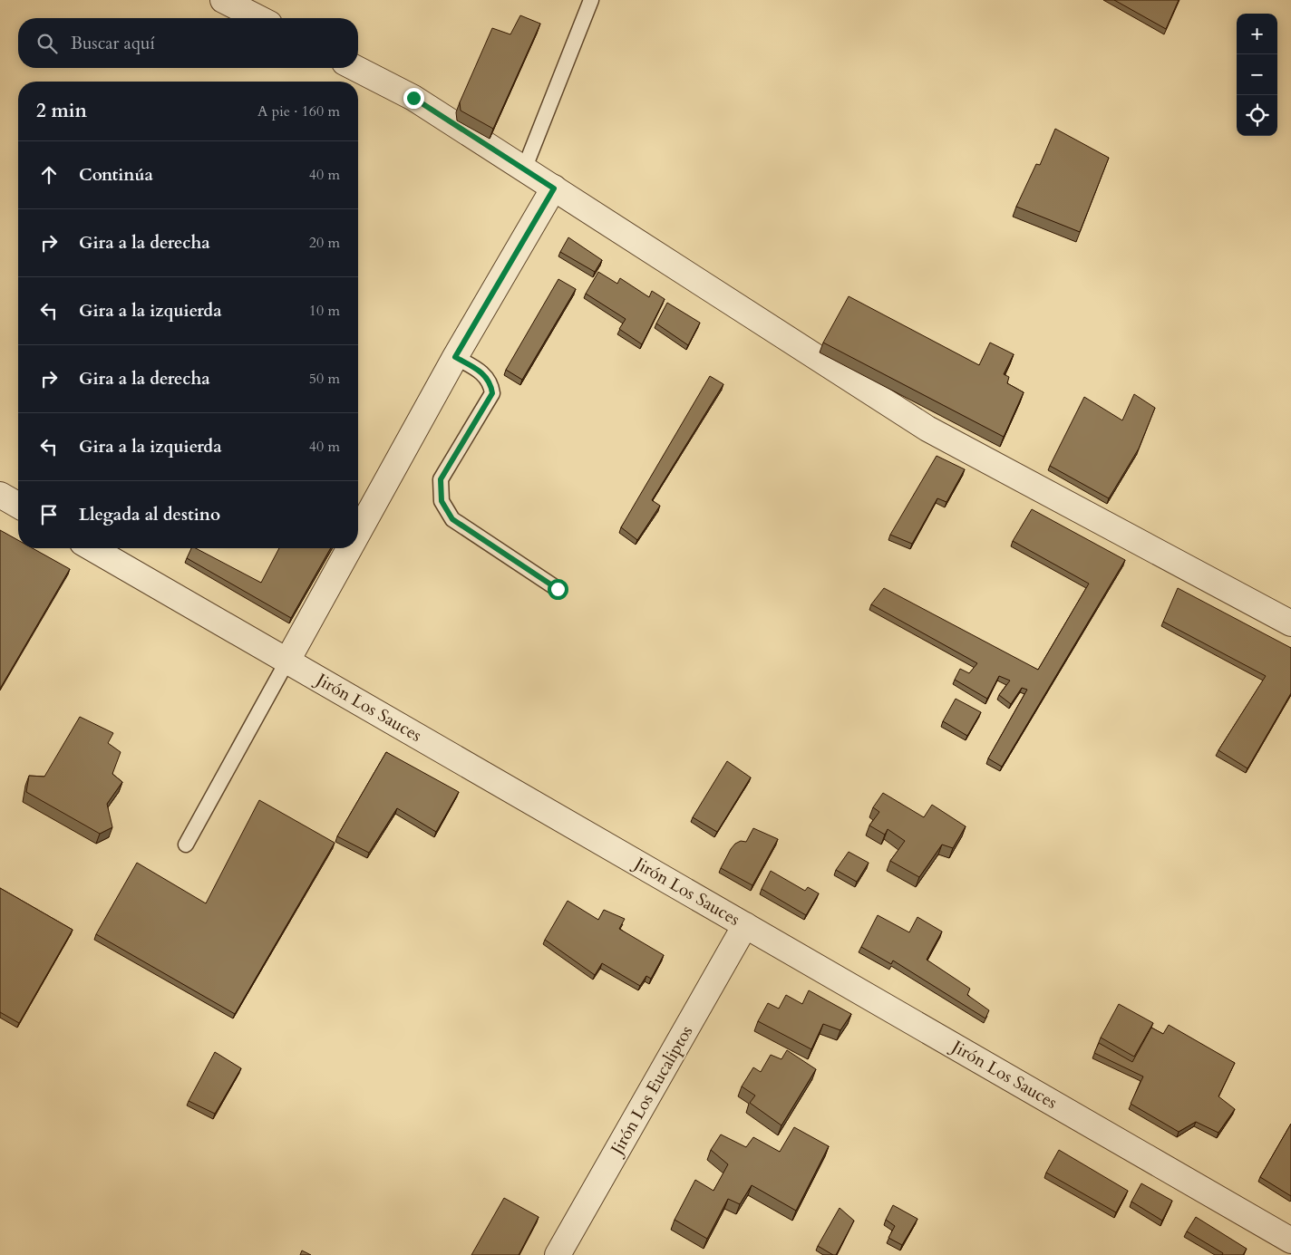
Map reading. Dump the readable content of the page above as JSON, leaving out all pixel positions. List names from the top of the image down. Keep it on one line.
{"streets":{"street":["Jirón Los Sauces","Jirón Los Eucaliptos"]},"crossings":[["Jirón Los Sauces","Jirón Los Eucaliptos"]],"page":{"map_buttons":["+","−"],"search":"Buscar aquí","heading":["2 min","A pie · 160 m"],"list":[["Continúa","40 m"],["Gira a la derecha","20 m"],["Gira a la izquierda","10 m"],["Gira a la derecha","50 m"],["Gira a la izquierda","40 m"],"Llegada al destino"]}}
